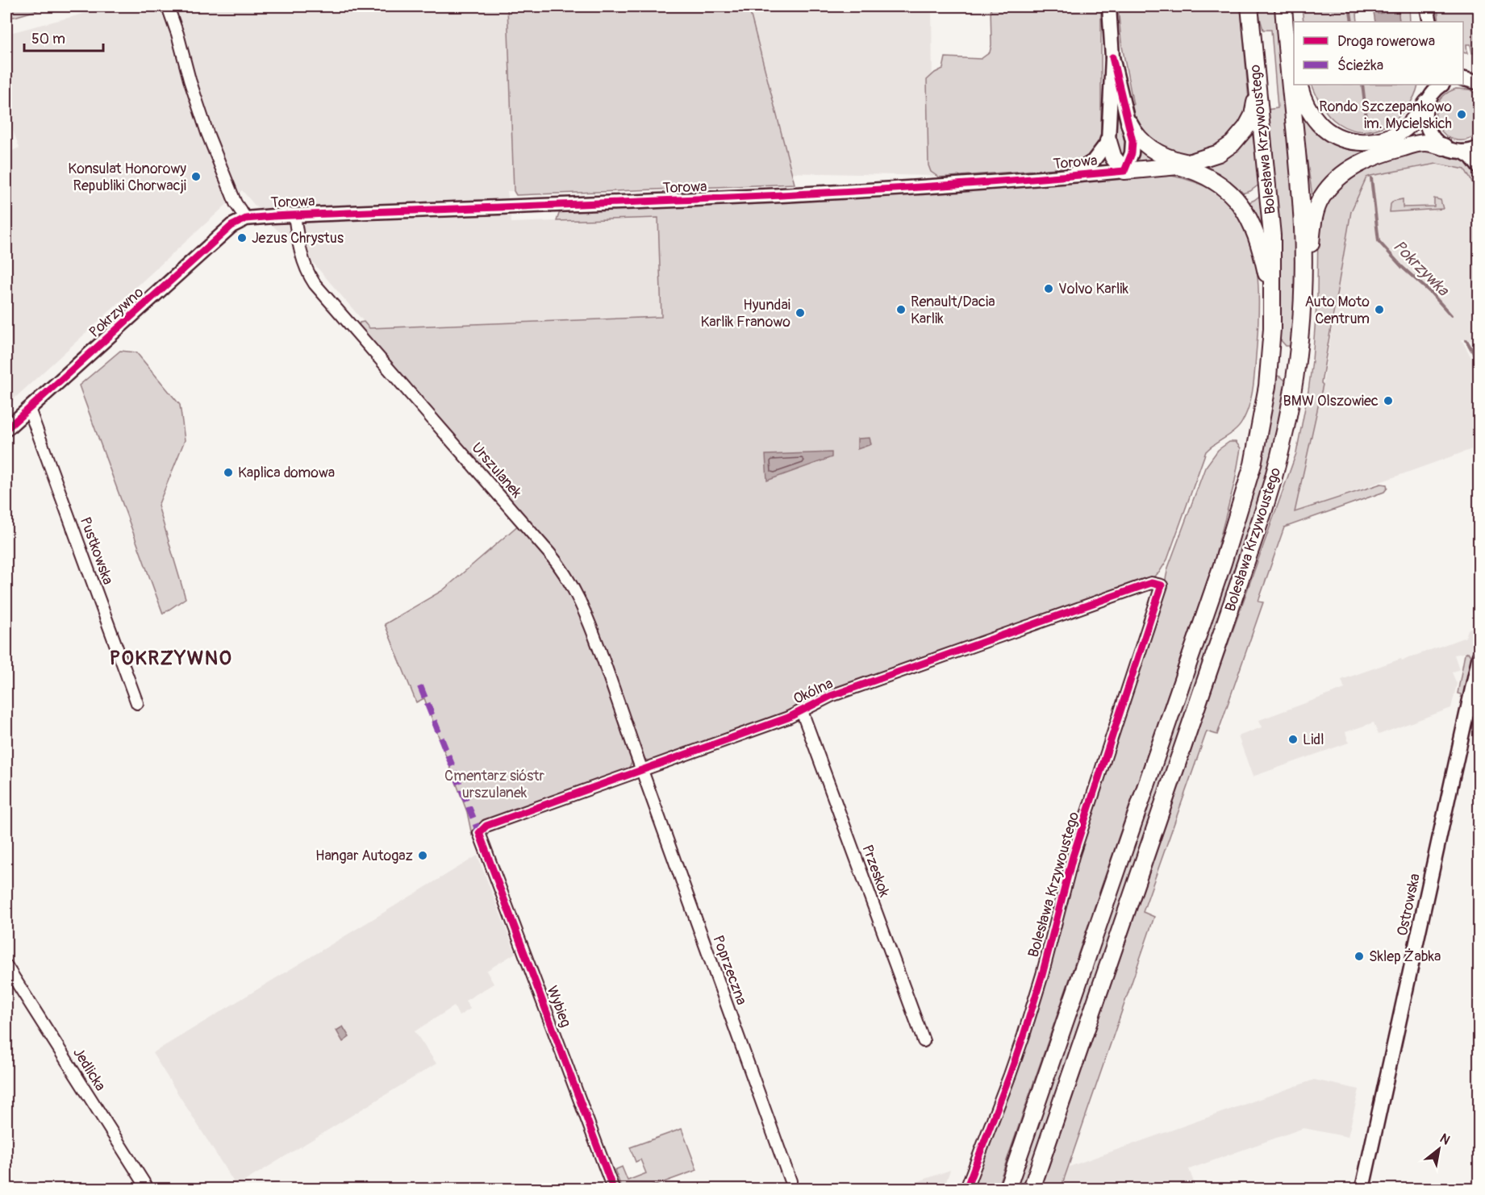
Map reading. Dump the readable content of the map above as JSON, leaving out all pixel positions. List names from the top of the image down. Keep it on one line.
{"streets":{"main road":["Bolesława Krzywoustego"],"street":["Torowa","Pokrzywno","Urszulanek","Pustkowska","Okólna","Przeskok","Ostrowska","Poprzeczna","Wybieg","Jedlicka"]},"crossings":[["Bolesława Krzywoustego","Okólna"],["Torowa","Pokrzywno"],["Torowa","Urszulanek"],["Pokrzywno","Pustkowska"],["Urszulanek","Okólna"],["Urszulanek","Poprzeczna"],["Okólna","Przeskok"],["Okólna","Poprzeczna"],["Okólna","Wybieg"]],"districts":["POKRZYWNO"],"water":["Pokrzywka"],"parks":["Cmentarz sióstr urszulanek"],"places":["Rondo Szczepankowo im. Mycielskich","Konsulat Honorowy Republiki Chorwacji","Jezus Chrystus","Volvo Karlik","Renault/Dacia Karlik","Auto Moto Centrum","Hyundai Karlik Franowo","BMW Olszowiec","Kaplica domowa","Lidl","Hangar Autogaz","Sklep Żabka"],"legend":["Droga rowerowa","Ścieżka"],"scale_bar":"50 m","north":"top right"}
